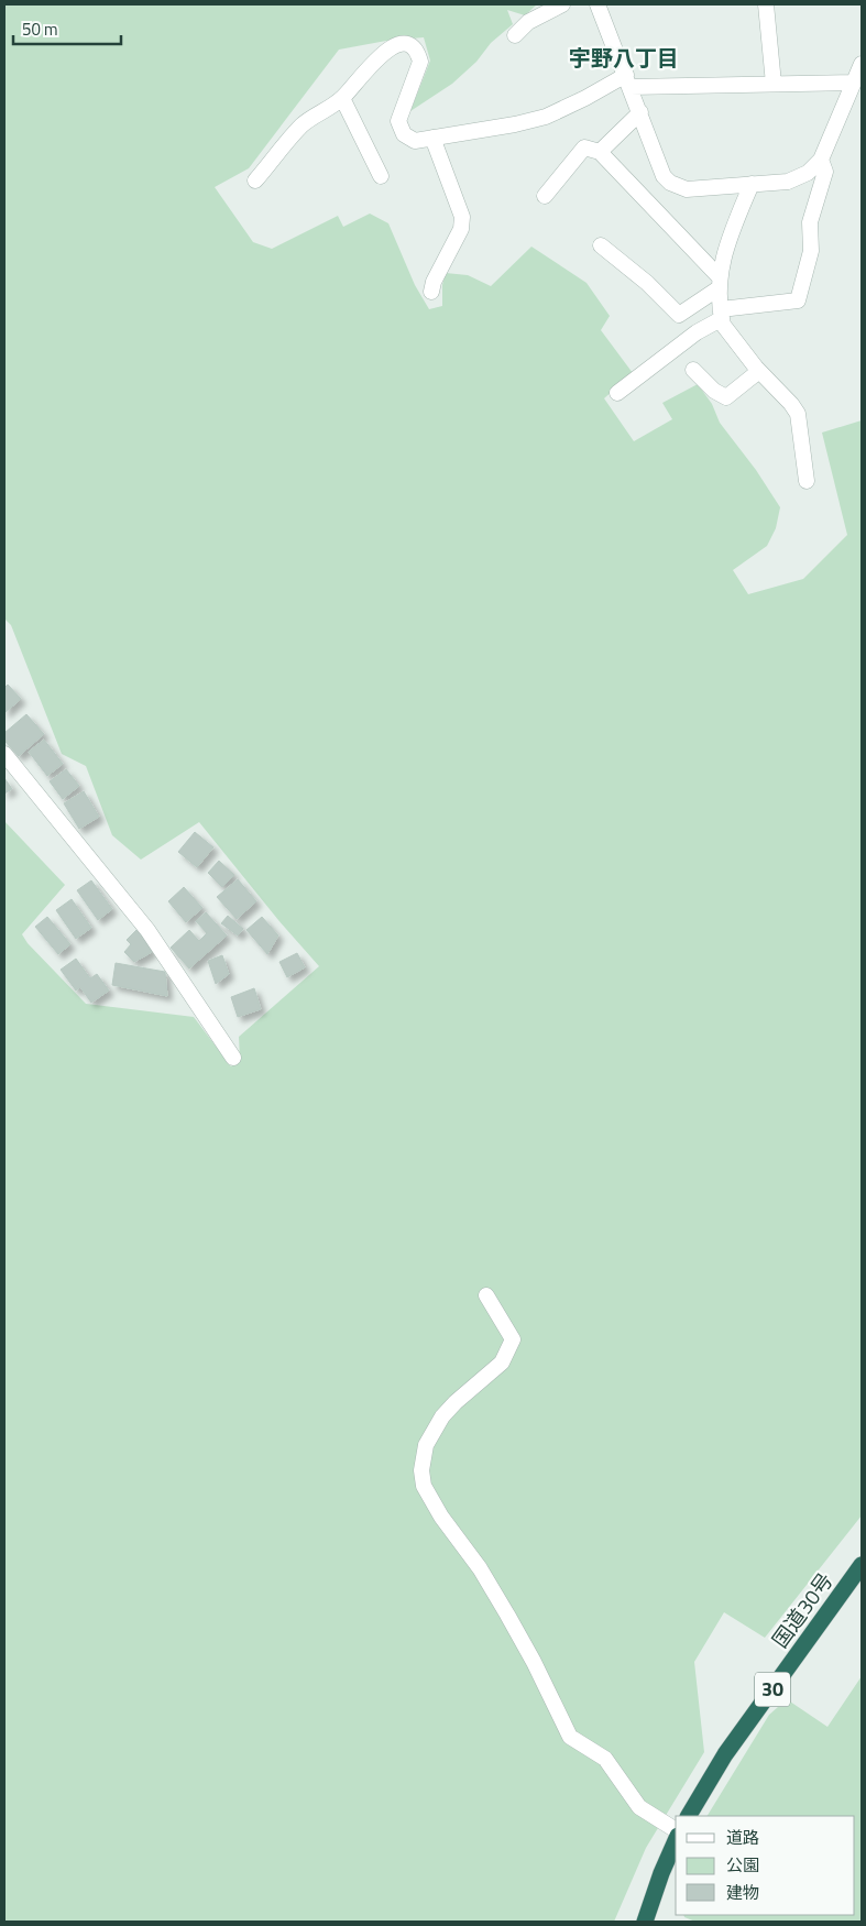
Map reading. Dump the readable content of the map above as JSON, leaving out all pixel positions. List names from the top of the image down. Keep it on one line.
{"streets":{"highway":["国道30号","30"]},"districts":["宇野八丁目"],"legend":["道路","公園","建物"],"scale_bar":"50 m"}
